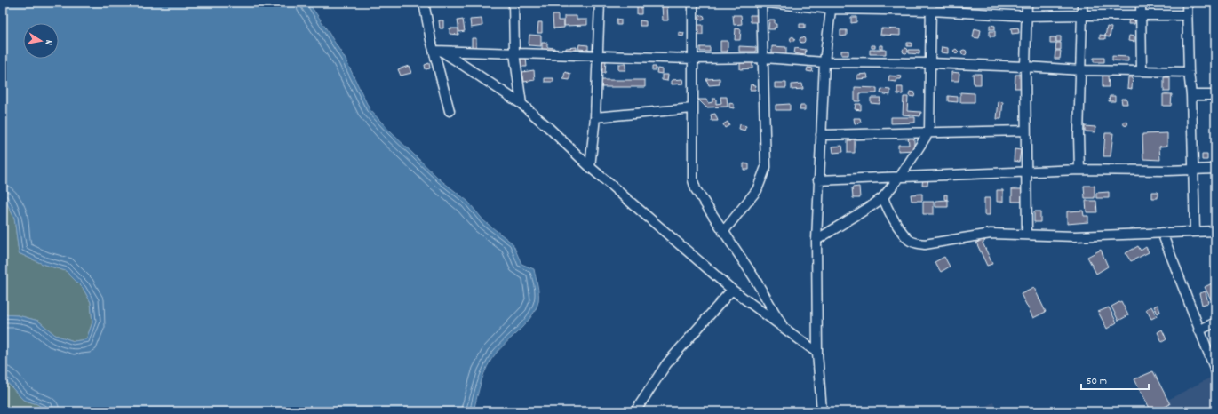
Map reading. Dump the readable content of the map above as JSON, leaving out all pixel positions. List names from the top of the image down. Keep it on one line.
{"scale_bar":"50 m","north":"right"}
